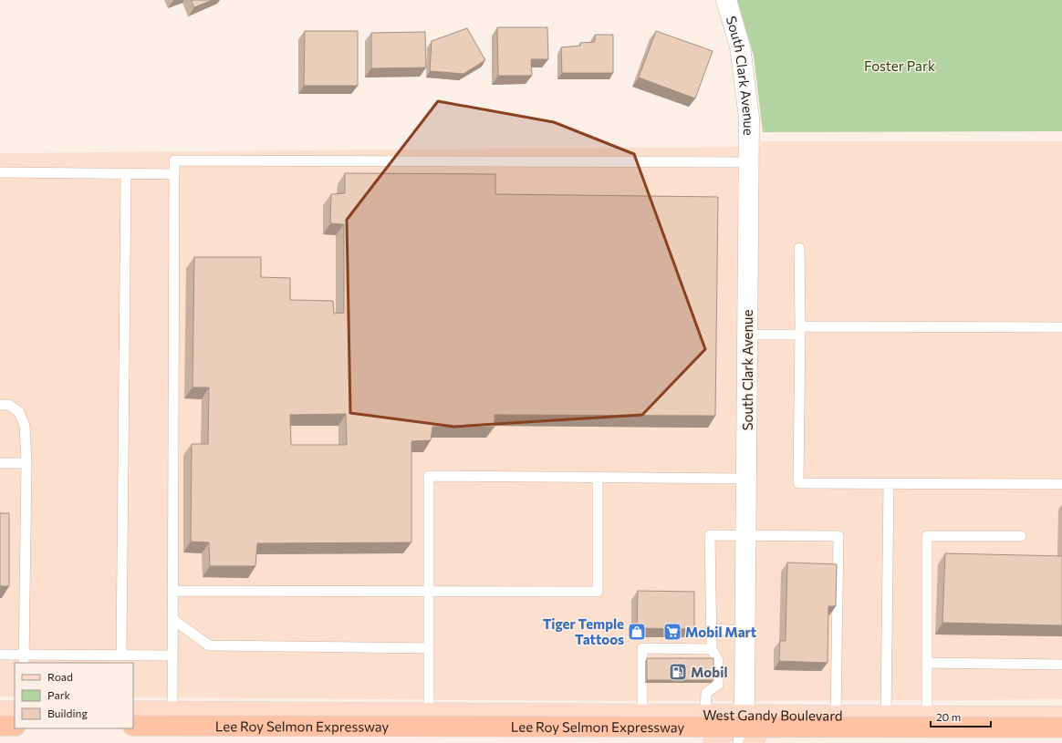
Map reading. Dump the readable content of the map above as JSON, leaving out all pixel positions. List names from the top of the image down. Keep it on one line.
{"streets":{"highway":["Lee Roy Selmon Expressway"],"main road":["West Gandy Boulevard"],"street":["South Clark Avenue"]},"crossings":[["South Clark Avenue","West Gandy Boulevard"]],"parks":["Foster Park"],"places":{"shop":["Tiger Temple Tattoos"],"supermarket":["Mobil Mart"],"fuel station":["Mobil"]},"legend":["Road","Park","Building"],"scale_bar":"20 m"}
